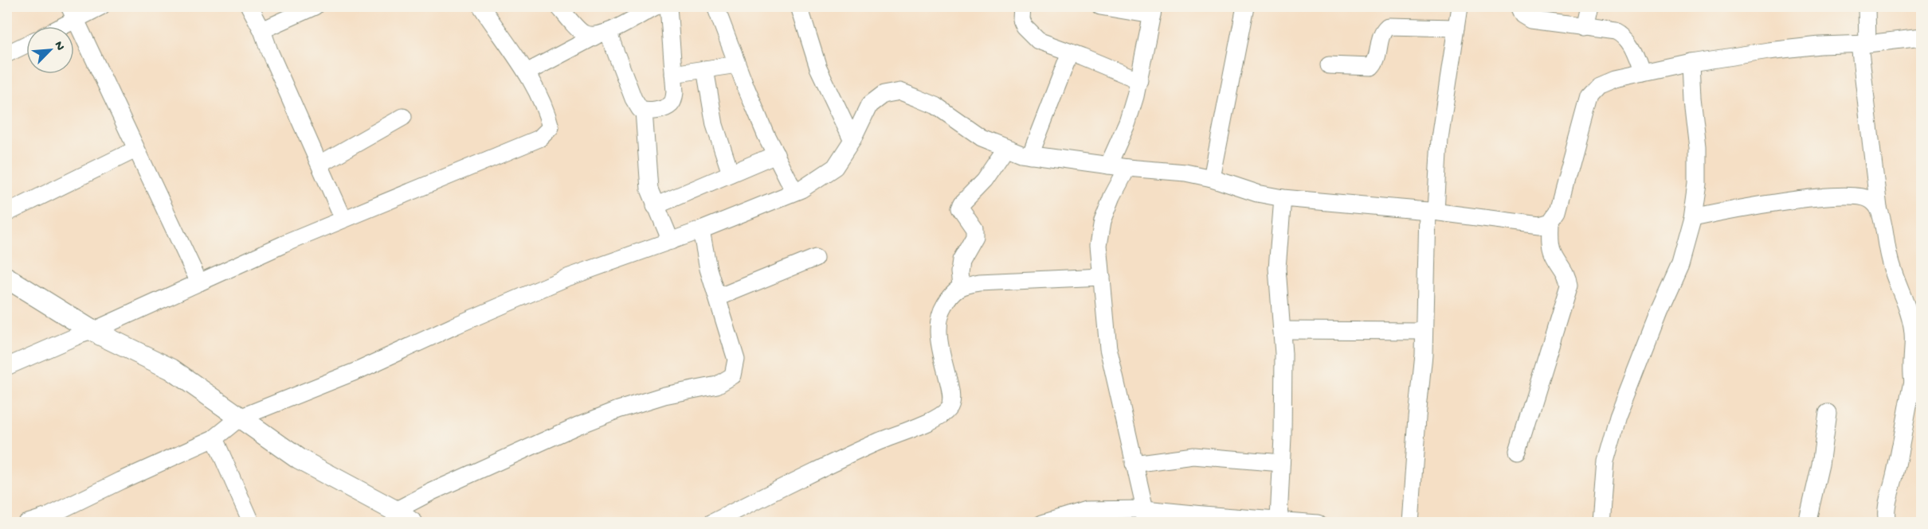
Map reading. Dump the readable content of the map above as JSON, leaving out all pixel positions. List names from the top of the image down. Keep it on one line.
{"north":"top right"}
